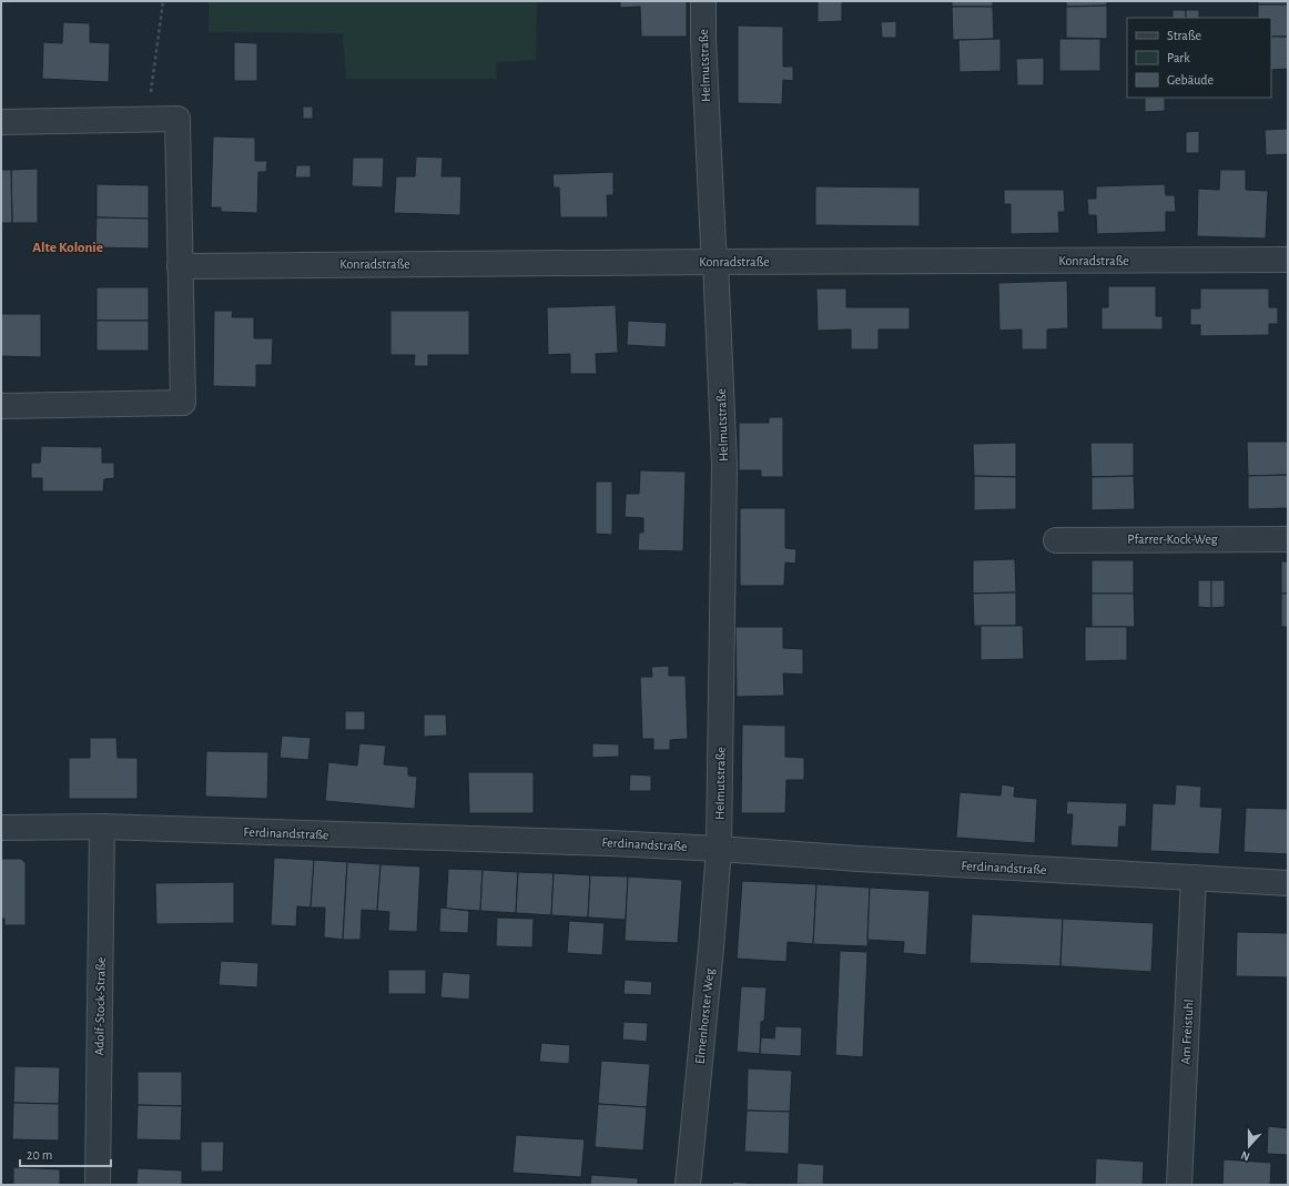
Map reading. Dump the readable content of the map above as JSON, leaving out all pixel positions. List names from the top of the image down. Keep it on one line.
{"streets":{"street":["Helmutstraße","Konradstraße","Pfarrer-Kock-Weg","Ferdinandstraße","Adolf-Stock-Straße","Elmenhorster Weg","Am Freistuhl"]},"crossings":[["Helmutstraße","Konradstraße"],["Helmutstraße","Ferdinandstraße"],["Helmutstraße","Elmenhorster Weg"],["Ferdinandstraße","Adolf-Stock-Straße"],["Ferdinandstraße","Elmenhorster Weg"],["Ferdinandstraße","Am Freistuhl"]],"districts":["Alte Kolonie"],"legend":["Straße","Park","Gebäude"],"scale_bar":"20 m","north":"bottom"}
